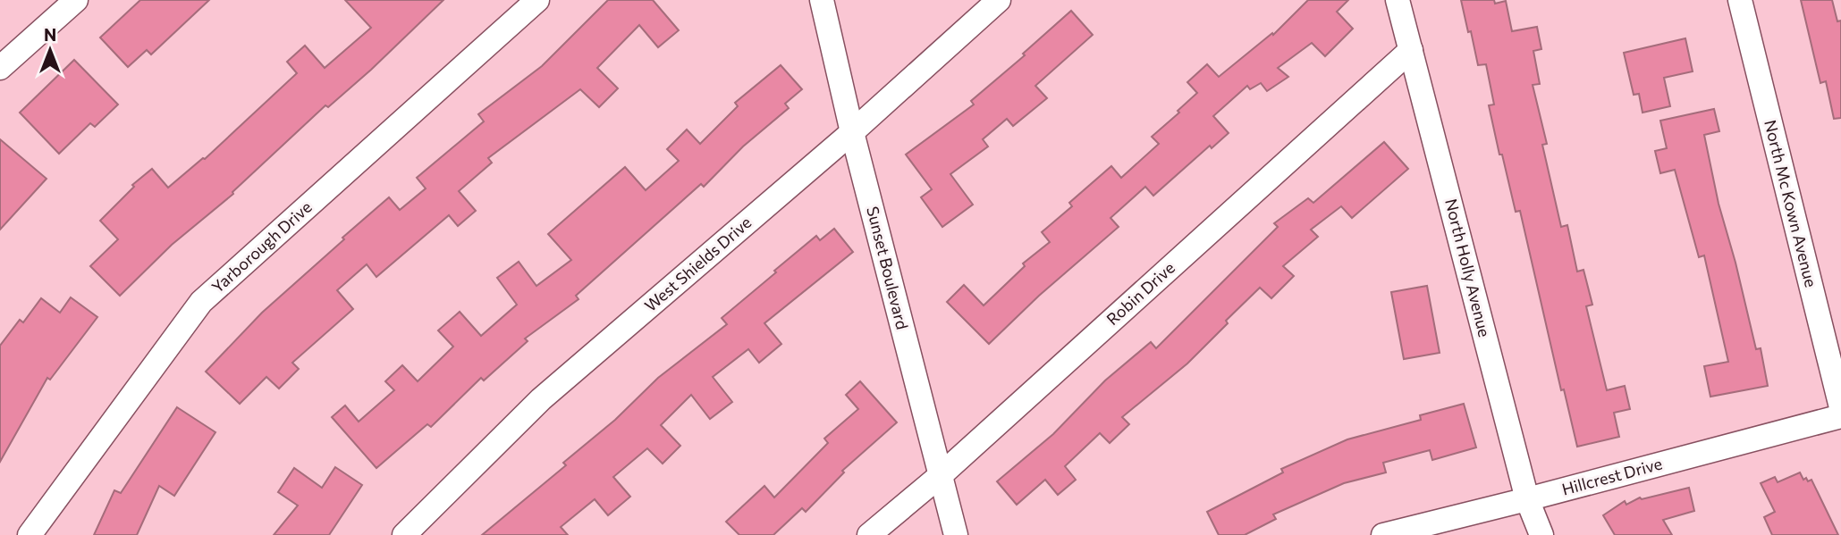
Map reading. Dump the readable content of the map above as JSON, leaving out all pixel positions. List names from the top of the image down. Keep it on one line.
{"streets":{"street":["North Mc Kown Avenue","Yarborough Drive","West Shields Drive","Sunset Boulevard","North Holly Avenue","Robin Drive","Hillcrest Drive"]},"crossings":[["West Shields Drive","Sunset Boulevard"],["Sunset Boulevard","Robin Drive"],["North Holly Avenue","Robin Drive"],["North Holly Avenue","Hillcrest Drive"]],"north":"top"}
